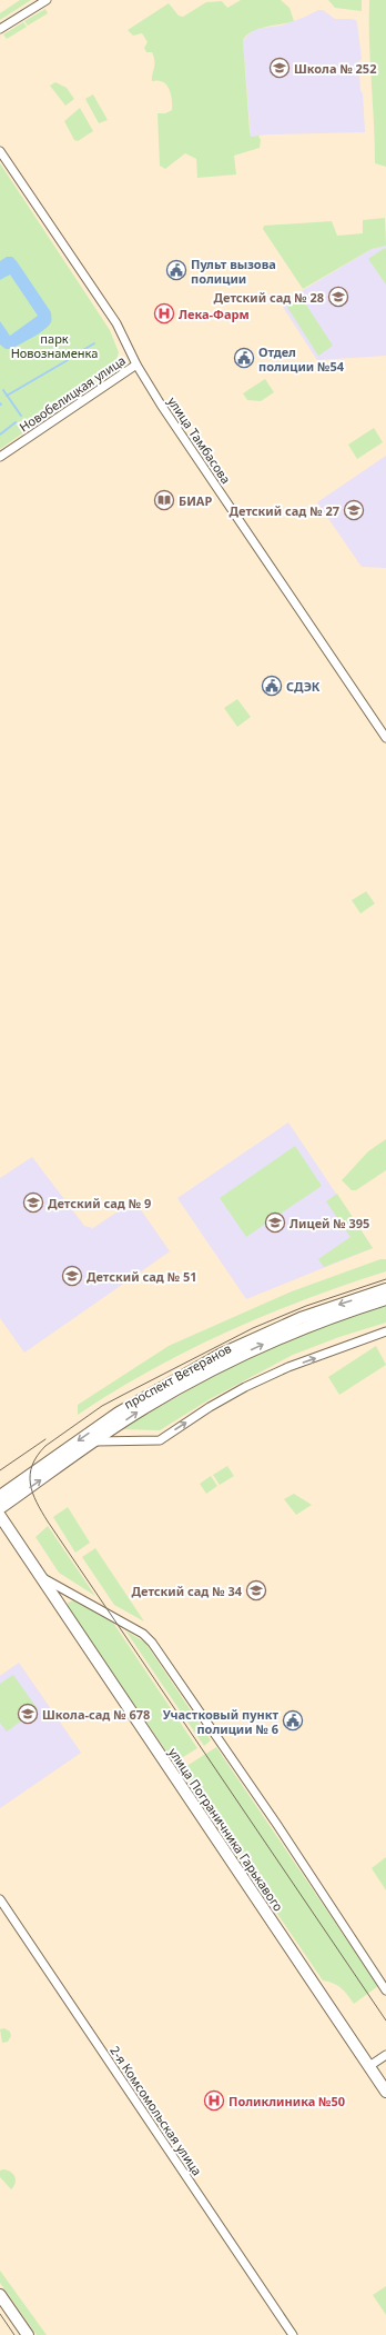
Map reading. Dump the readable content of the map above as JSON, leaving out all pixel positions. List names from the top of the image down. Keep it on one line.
{"streets":{"main road":["проспект Ветеранов","улица Пограничника Гарькавого"],"street":["Новобелицкая улица","улица Тамбасова","2-я Комсомольская улица"]},"crossings":[["Новобелицкая улица","улица Тамбасова"]],"parks":["парк Новознаменка"],"places":{"school or university":["Школа № 252","Детский сад № 28","Детский сад № 27","Детский сад № 9","Лицей № 395","Детский сад № 51","Детский сад № 34","Школа-сад № 678"],"public building":["Пульт вызова полиции","Отдел полиции №54","СДЭК","Участковый пункт полиции № 6"],"hospital":["Лека-Фарм","Поликлиника №50"],"library":["БИАР"]}}
